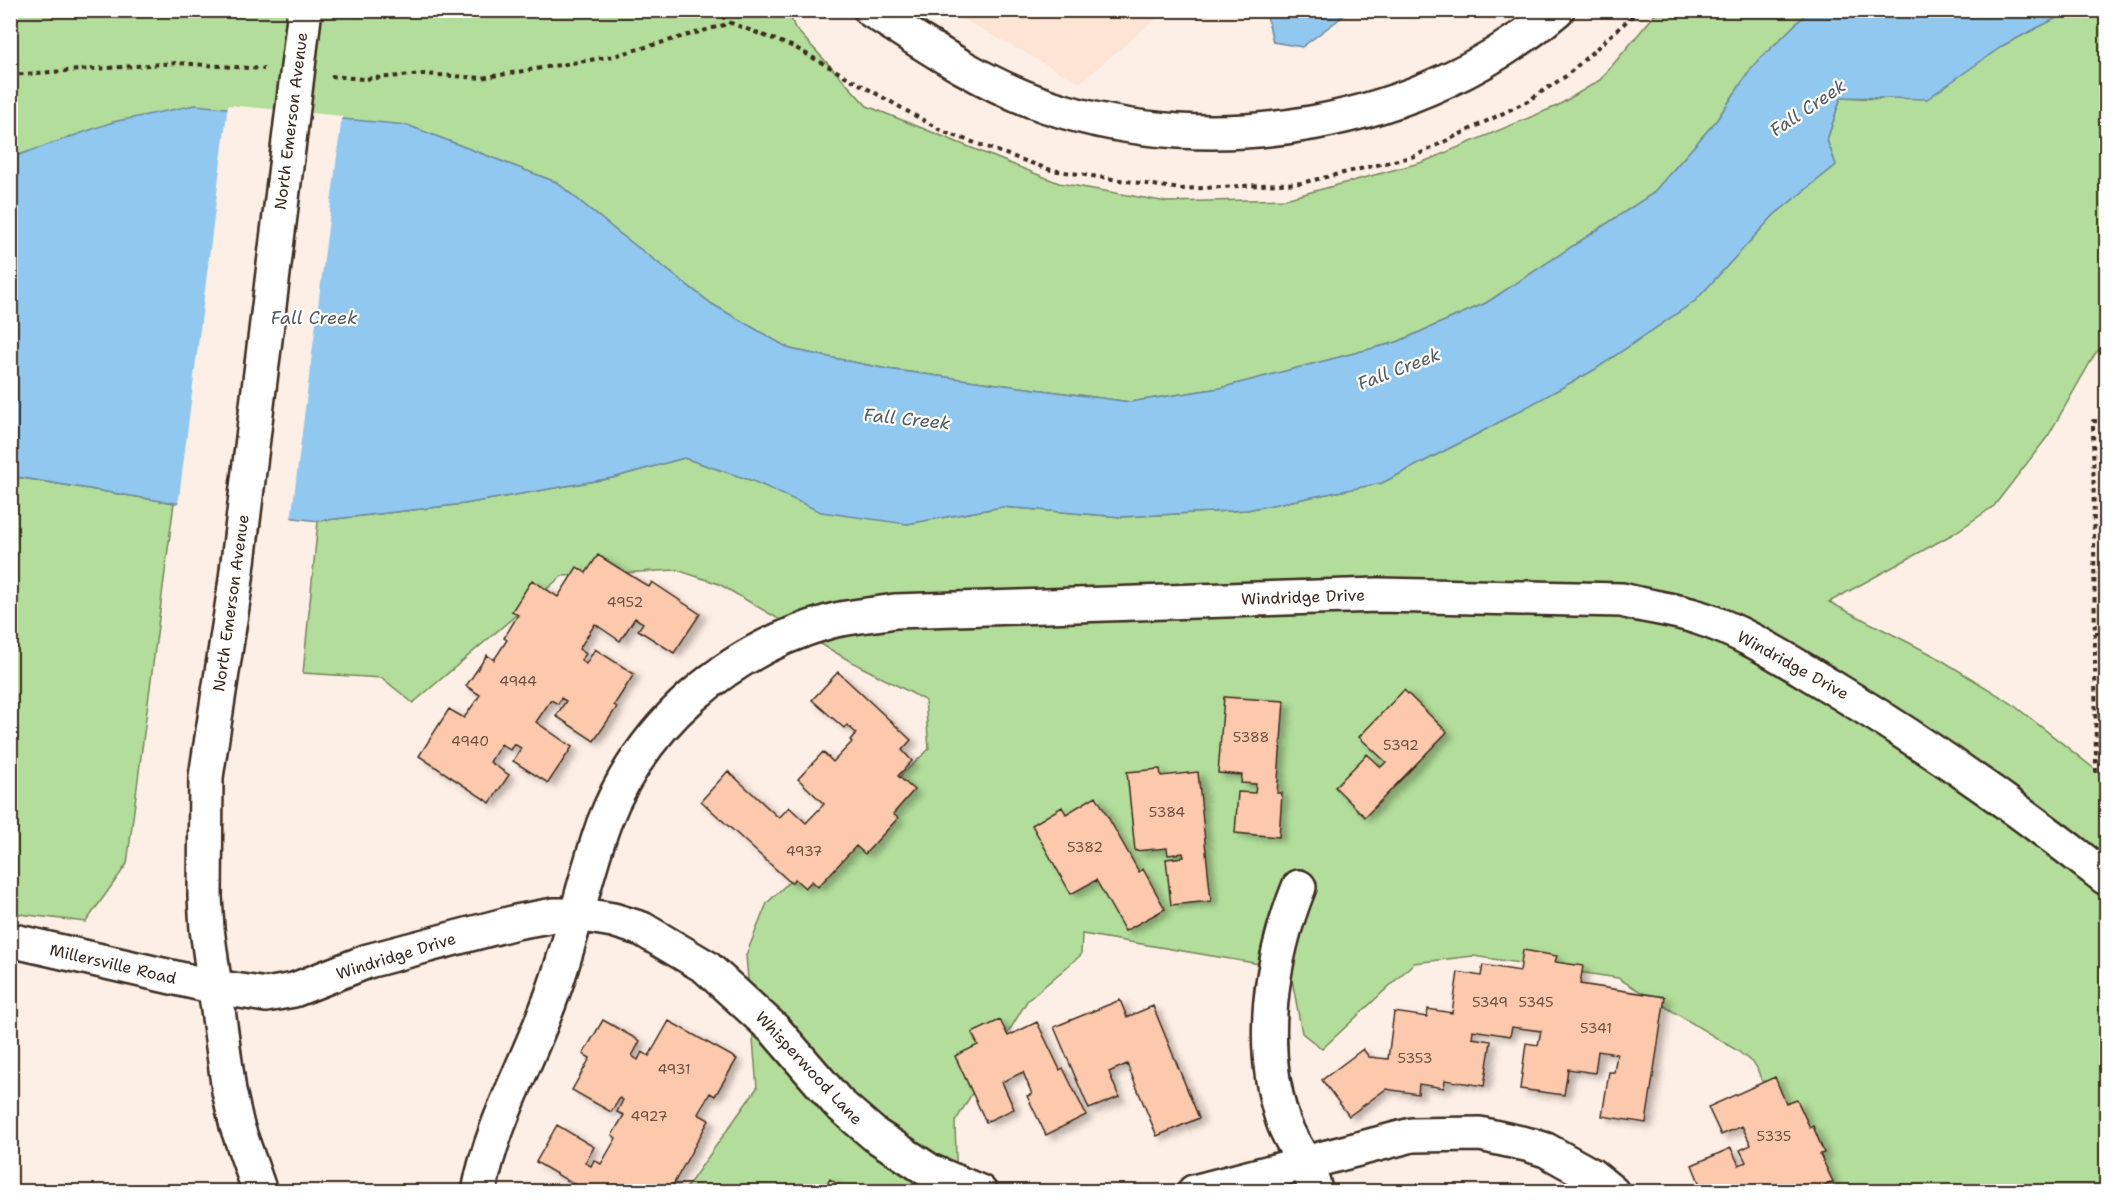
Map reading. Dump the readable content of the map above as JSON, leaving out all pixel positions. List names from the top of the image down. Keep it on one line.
{"streets":{"street":["North Emerson Avenue","Windridge Drive","Millersville Road","Whisperwood Lane"]},"crossings":[["North Emerson Avenue","Windridge Drive"],["North Emerson Avenue","Millersville Road"],["Windridge Drive","Millersville Road"],["Windridge Drive","Whisperwood Lane"]],"water":["Fall Creek"],"house_numbers":["4952","4944","5388","4940","5392","5384","5382","4937","5349","5345","5341","5353","4931","4927","5335"]}
